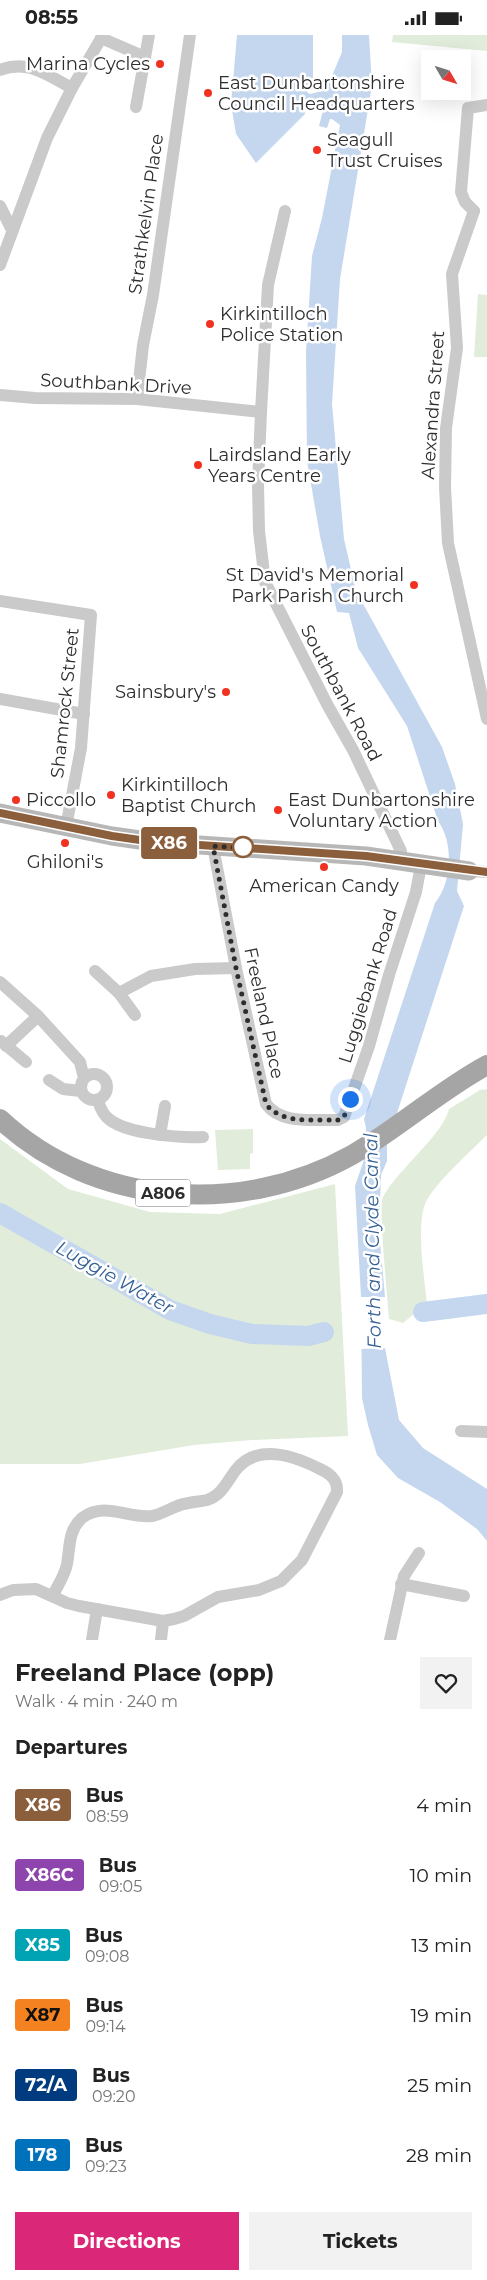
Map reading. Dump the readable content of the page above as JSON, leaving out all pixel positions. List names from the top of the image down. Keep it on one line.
{"streets":{"main road":["A806"],"street":["Strathkelvin Place","Southbank Drive","Alexandra Street","Southbank Road","Shamrock Street","Luggiebank Road","Freeland Place"]},"crossings":[["Strathkelvin Place","Southbank Drive"],["Southbank Drive","Southbank Road"],["Luggiebank Road","Freeland Place"]],"water":["Forth and Clyde Canal","Luggie Water"],"places":["Marina Cycles","East Dunbartonshire Council Headquarters","Seagull Trust Cruises","Kirkintilloch Police Station","Lairdsland Early Years Centre","St David's Memorial Park Parish Church","Sainsbury's","Kirkintilloch Baptist Church","Piccollo","East Dunbartonshire Voluntary Action","Ghiloni's","American Candy"],"lines":["bus line X86"],"north":"bottom right","page":{"status":"08:55","on_map":"X86","heading":[["Freeland Place (opp)","Walk · 4 min · 240 m"],"Departures"],"list":[{"mark":"X86","name":"Bus","note":"08:59","value":"4 min"},{"mark":"X86C","name":"Bus","note":"09:05","value":"10 min"},{"mark":"X85","name":"Bus","note":"09:08","value":"13 min"},{"mark":"X87","name":"Bus","note":"09:14","value":"19 min"},{"mark":"72/A","name":"Bus","note":"09:20","value":"25 min"},{"mark":"178","name":"Bus","note":"09:23","value":"28 min"}],"buttons":["Directions","Tickets"]}}
